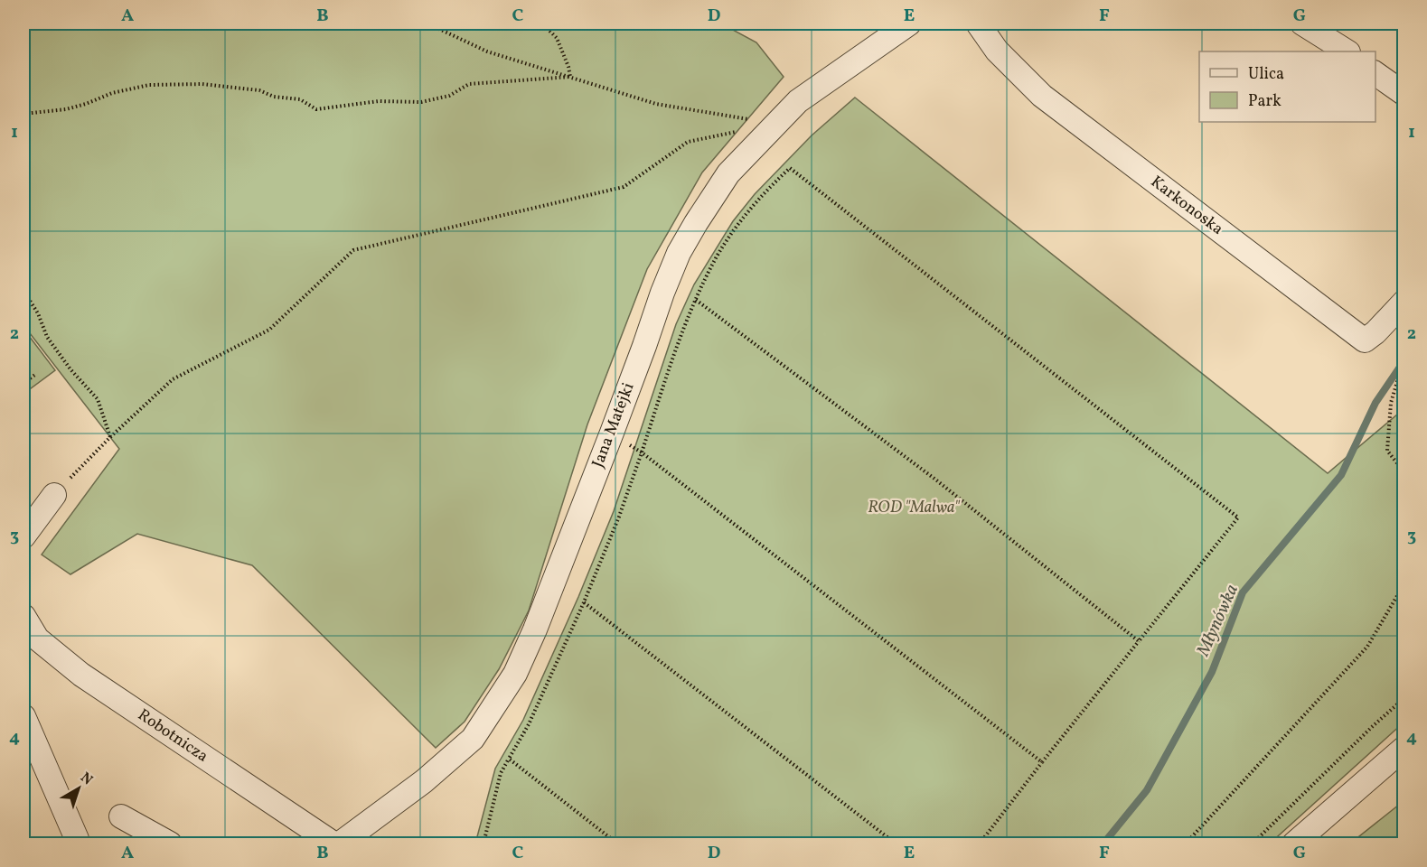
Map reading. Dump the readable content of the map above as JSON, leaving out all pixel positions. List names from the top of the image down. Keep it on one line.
{"streets":{"street":["Karkonoska","Jana Matejki","Robotnicza"]},"water":["Młynówka"],"parks":["ROD \"Malwa\""],"legend":["Ulica","Park"],"north":"top right","grid":{"columns":["A","B","C","D","E","F","G"],"rows":["1","2","3","4"]}}
